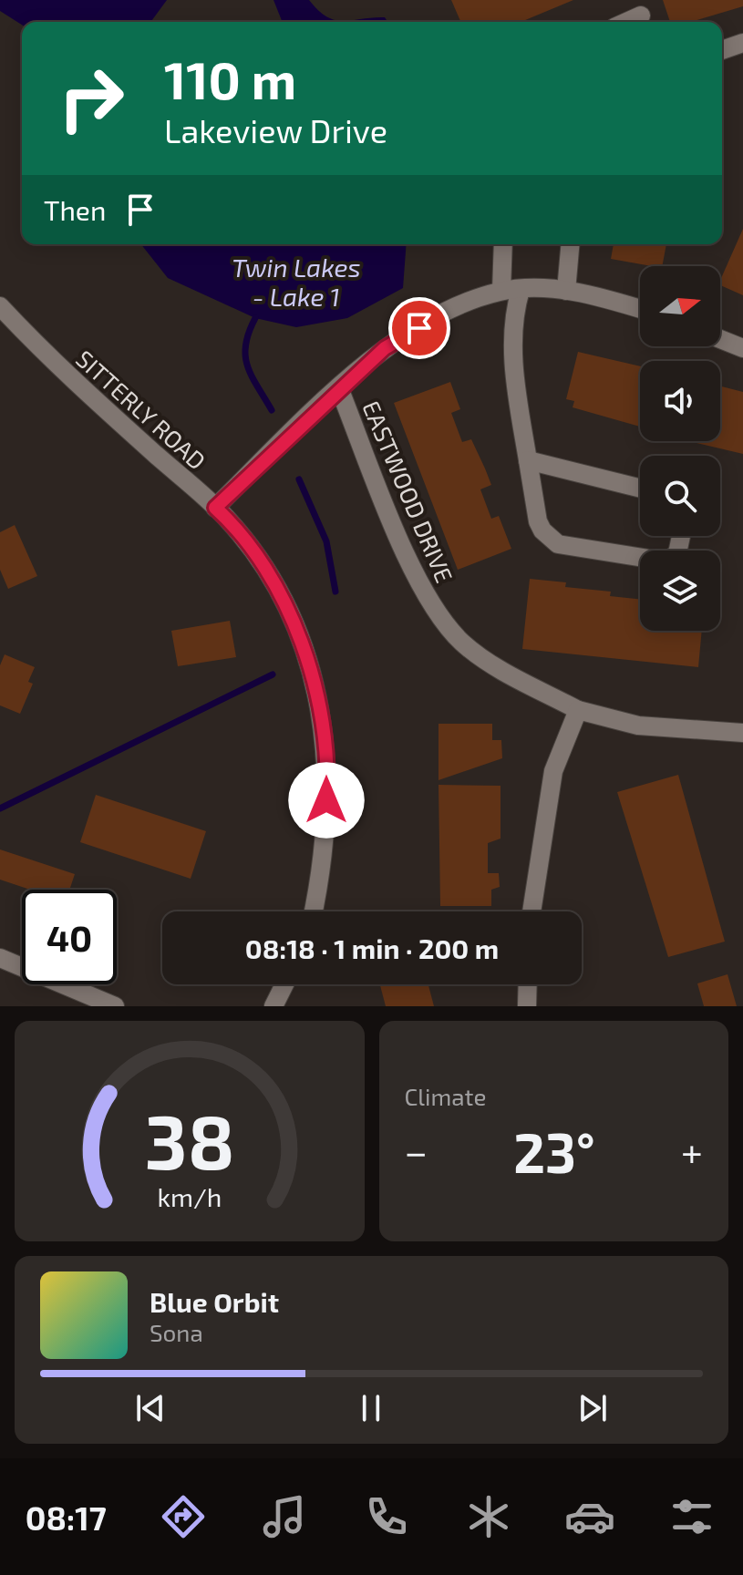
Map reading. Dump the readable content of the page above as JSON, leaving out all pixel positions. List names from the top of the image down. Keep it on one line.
{"streets":{"street":["SITTERLY ROAD","EASTWOOD DRIVE"]},"water":["Twin Lakes - Lake 1"],"north":"right","page":{"turn":["110 m","Lakeview Drive"],"then":"Then","limit":"40","trip":"08:18 · 1 min · 200 m","tile":"Climate","heat":["−","23°","+"],"song":["Blue Orbit","Sona"],"tabs":"08:17","gauge":["38","km/h"]}}
